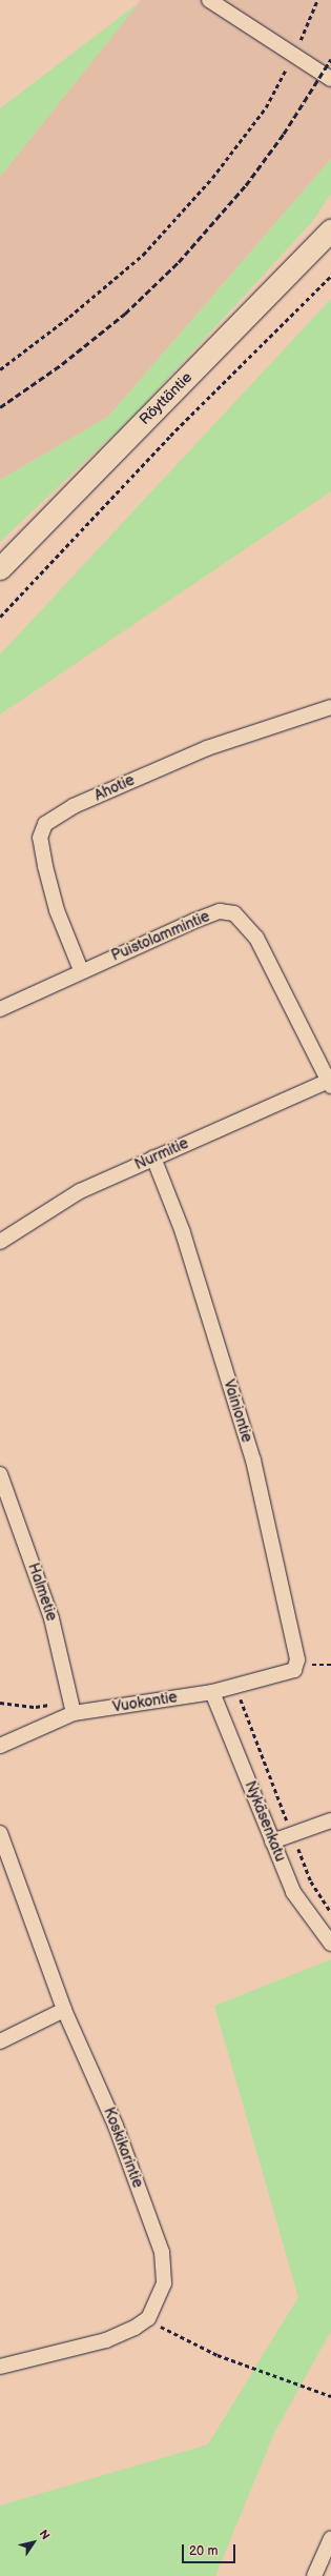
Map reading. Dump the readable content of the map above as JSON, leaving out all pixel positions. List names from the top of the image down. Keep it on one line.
{"streets":{"street":["Röyttäntie","Ahotie","Puistolammintie","Nurmitie","Vainiontie","Halmetie","Vuokontie","Nykäsenkatu","Koskikarintie"]},"crossings":[["Ahotie","Puistolammintie"],["Puistolammintie","Nurmitie"],["Nurmitie","Vainiontie"],["Vainiontie","Vuokontie"],["Halmetie","Vuokontie"],["Vuokontie","Nykäsenkatu"]],"scale_bar":"20 m","north":"top right"}
